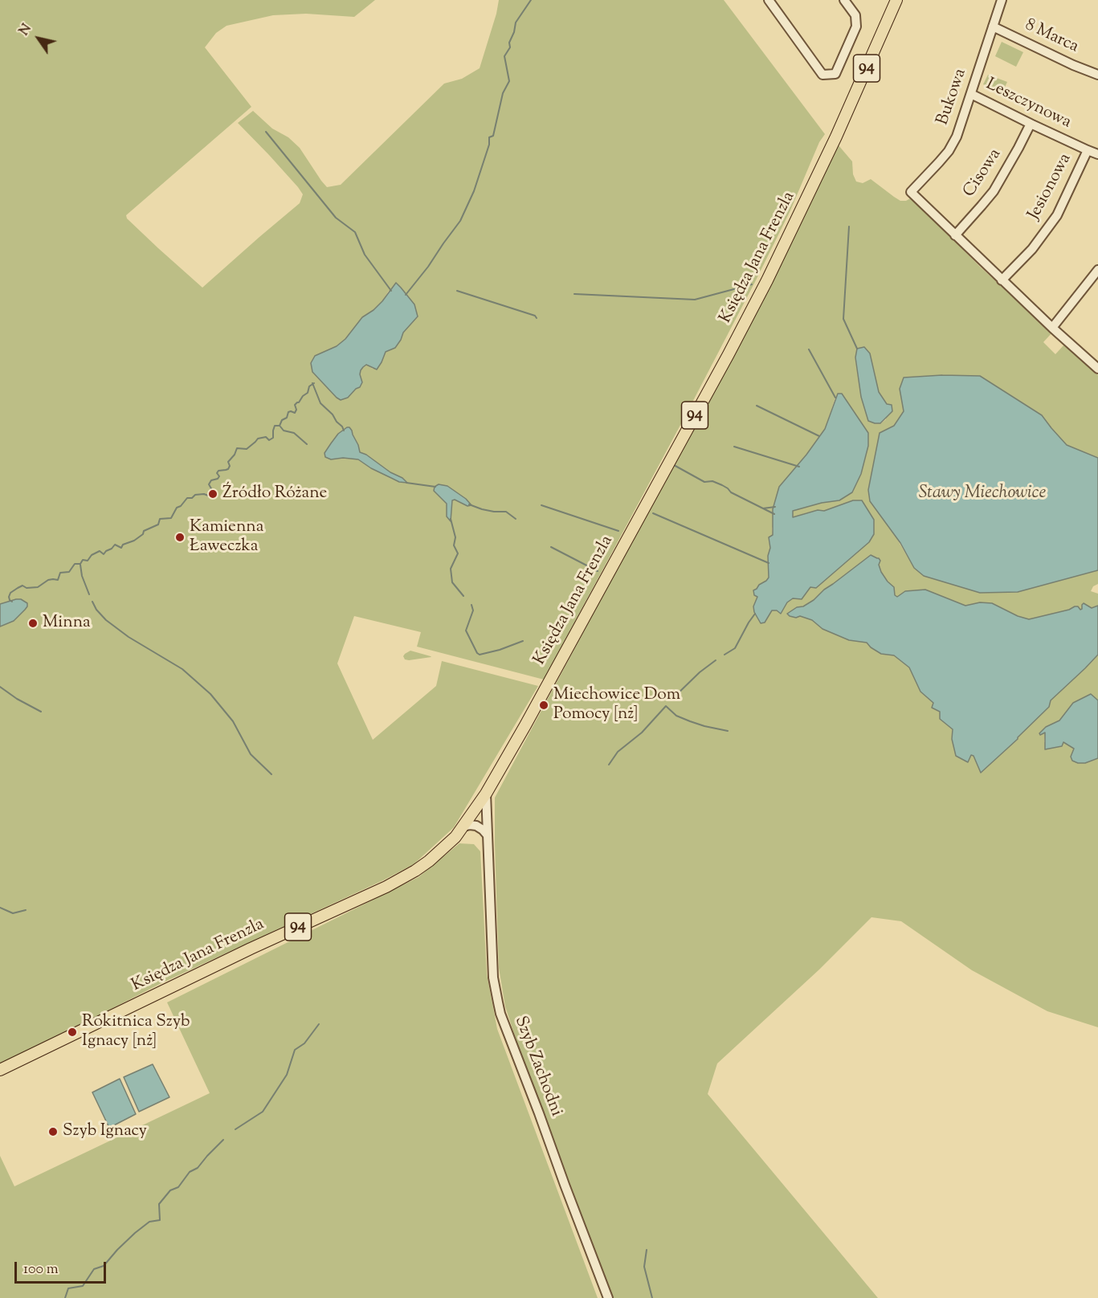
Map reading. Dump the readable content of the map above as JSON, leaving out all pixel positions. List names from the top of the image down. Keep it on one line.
{"streets":{"main road":["94","Księdza Jana Frenzla"],"street":["8 Marca","Bukowa","Leszczynowa","Cisowa","Jesionowa","Szyb Zachodni"]},"crossings":[["8 Marca","Bukowa"],["Bukowa","Leszczynowa"],["Bukowa","Cisowa"],["Leszczynowa","Cisowa"],["Leszczynowa","Jesionowa"],["Księdza Jana Frenzla","Szyb Zachodni"]],"water":["Stawy Miechowice"],"places":["Źródło Różane","Kamienna Ławeczka","Minna","Miechowice Dom Pomocy [nż]","Rokitnica Szyb Ignacy [nż]","Szyb Ignacy"],"scale_bar":"100 m","north":"top left"}
